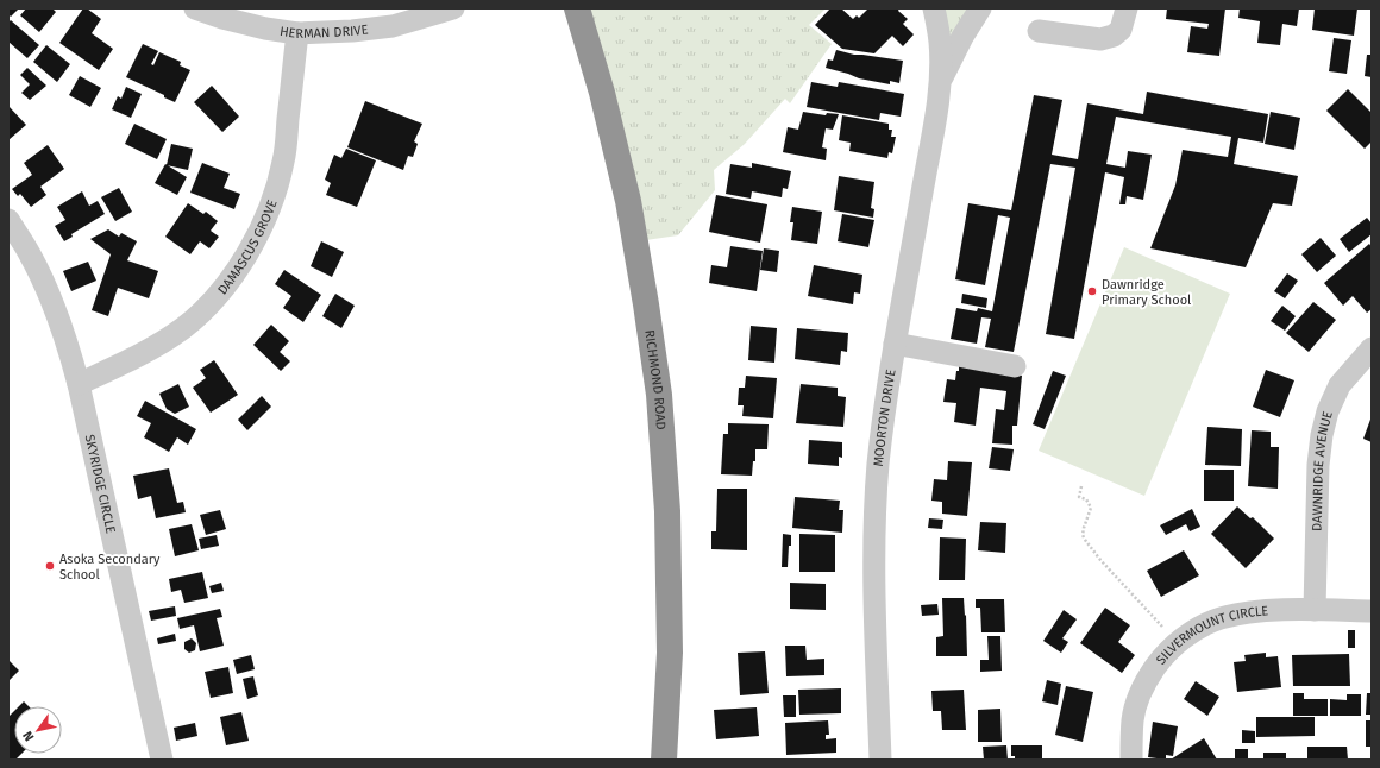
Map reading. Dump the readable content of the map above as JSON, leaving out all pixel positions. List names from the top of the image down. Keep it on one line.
{"streets":{"highway":["RICHMOND ROAD"],"street":["HERMAN DRIVE","DAMASCUS GROVE","MOORTON DRIVE","DAWNRIDGE AVENUE","SKYRIDGE CIRCLE","SILVERMOUNT CIRCLE"]},"crossings":[["HERMAN DRIVE","DAMASCUS GROVE"],["DAMASCUS GROVE","SKYRIDGE CIRCLE"],["DAWNRIDGE AVENUE","SILVERMOUNT CIRCLE"]],"places":["Dawnridge Primary School","Asoka Secondary School"],"north":"bottom left"}
